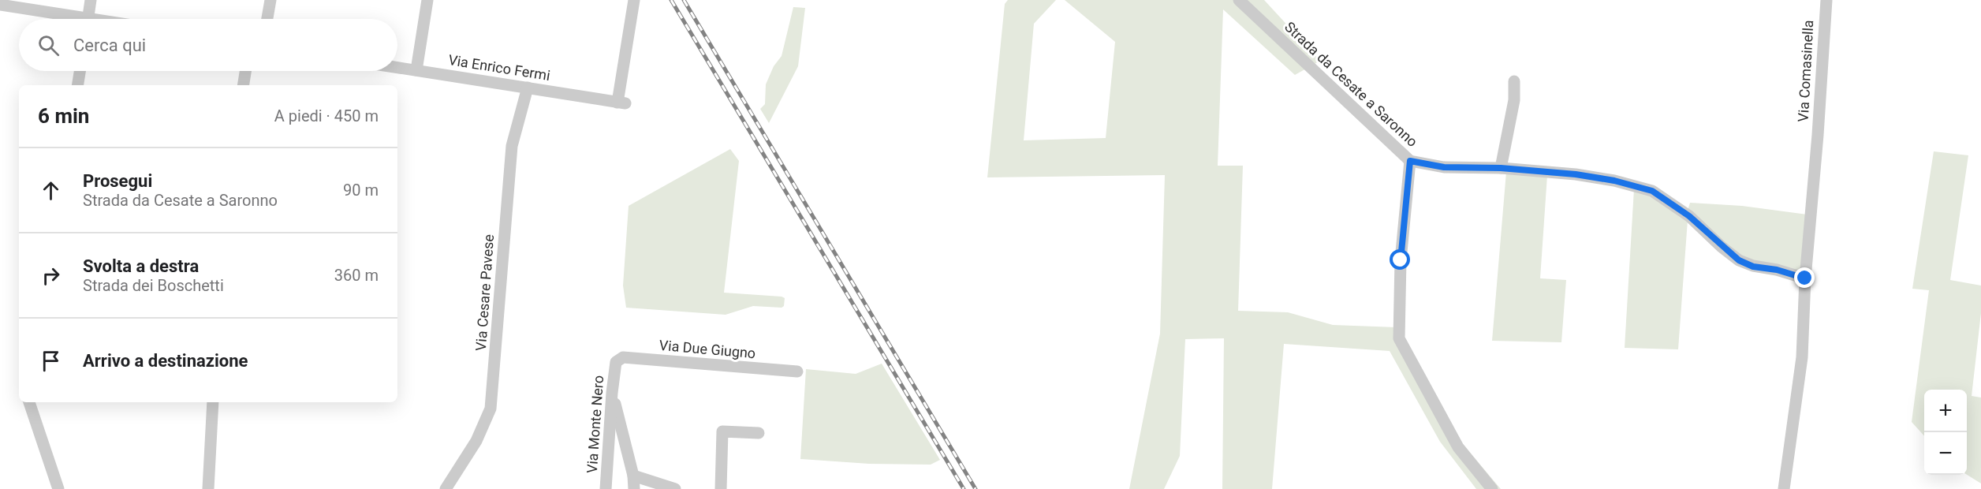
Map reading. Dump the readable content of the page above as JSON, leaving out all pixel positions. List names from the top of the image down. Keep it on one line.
{"streets":{"street":["Via Enrico Fermi","Via Comasinella","Strada da Cesate a Saronno","Via Cesare Pavese","Via Due Giugno","Via Monte Nero"]},"crossings":[["Via Enrico Fermi","Via Cesare Pavese"],["Via Due Giugno","Via Monte Nero"]],"page":{"search":"Cerca qui","heading":["6 min","A piedi · 450 m"],"list":[["Prosegui","Strada da Cesate a Saronno","90 m"],["Svolta a destra","Strada dei Boschetti","360 m"],"Arrivo a destinazione"],"map_buttons":["+","−"]}}
